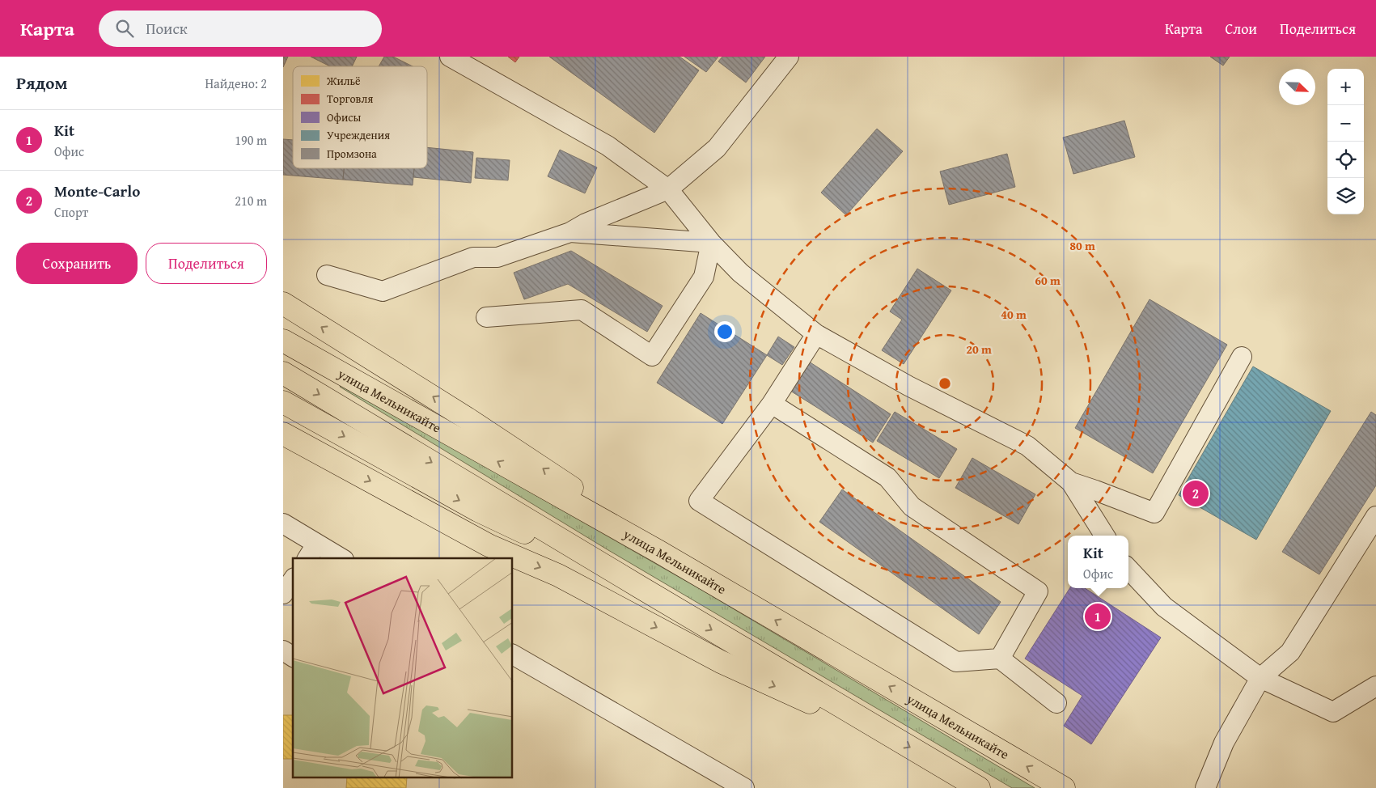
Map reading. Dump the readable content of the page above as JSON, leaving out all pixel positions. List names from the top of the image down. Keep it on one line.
{"streets":{"main road":["улица Мельникайте"]},"legend":["Жильё","Торговля","Офисы","Учреждения","Промзона"],"north":"bottom right","page":{"header":"Карта","search":"Поиск","nav":["Карта","Слои","Поделиться"],"heading":["Рядом","Найдено: 2"],"map_buttons":["+","−"],"list":[{"mark":"1","name":"Kit","note":"Офис","value":"190 m"},{"mark":"2","name":"Monte-Carlo","note":"Спорт","value":"210 m"}],"buttons":["Сохранить","Поделиться"],"pins":["2","1"],"popup":["Kit","Офис"]},"rings":["80 m","60 m","40 m","20 m"]}
